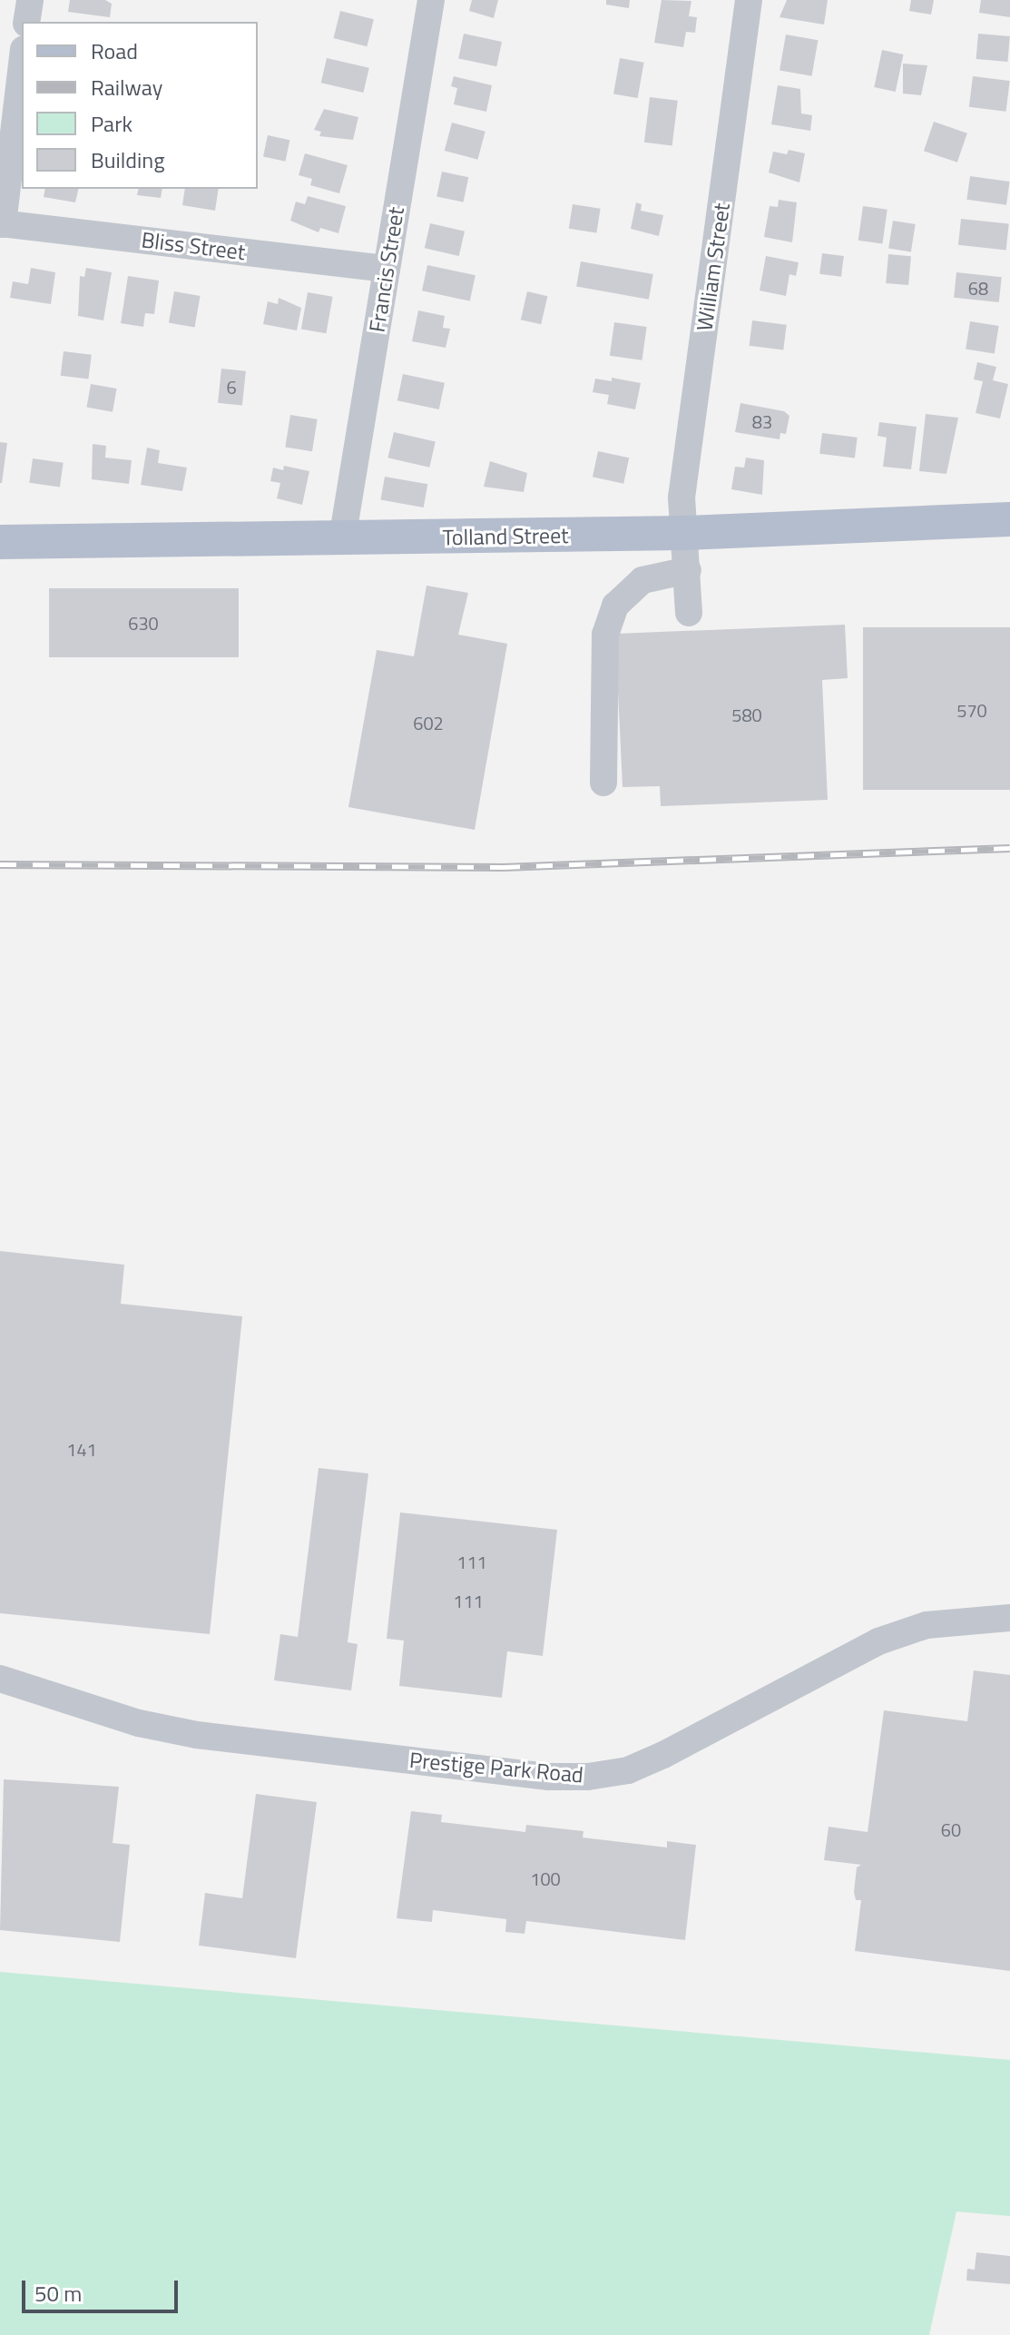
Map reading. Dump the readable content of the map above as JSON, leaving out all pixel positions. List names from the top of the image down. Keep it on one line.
{"streets":{"main road":["Tolland Street"],"street":["Bliss Street","William Street","Francis Street","Prestige Park Road"]},"crossings":[["Bliss Street","Francis Street"],["William Street","Tolland Street"],["Francis Street","Tolland Street"]],"house_numbers":["68","6","83","630","570","580","602","141","111","111","60","100"],"legend":["Road","Railway","Park","Building"],"scale_bar":"50 m"}
